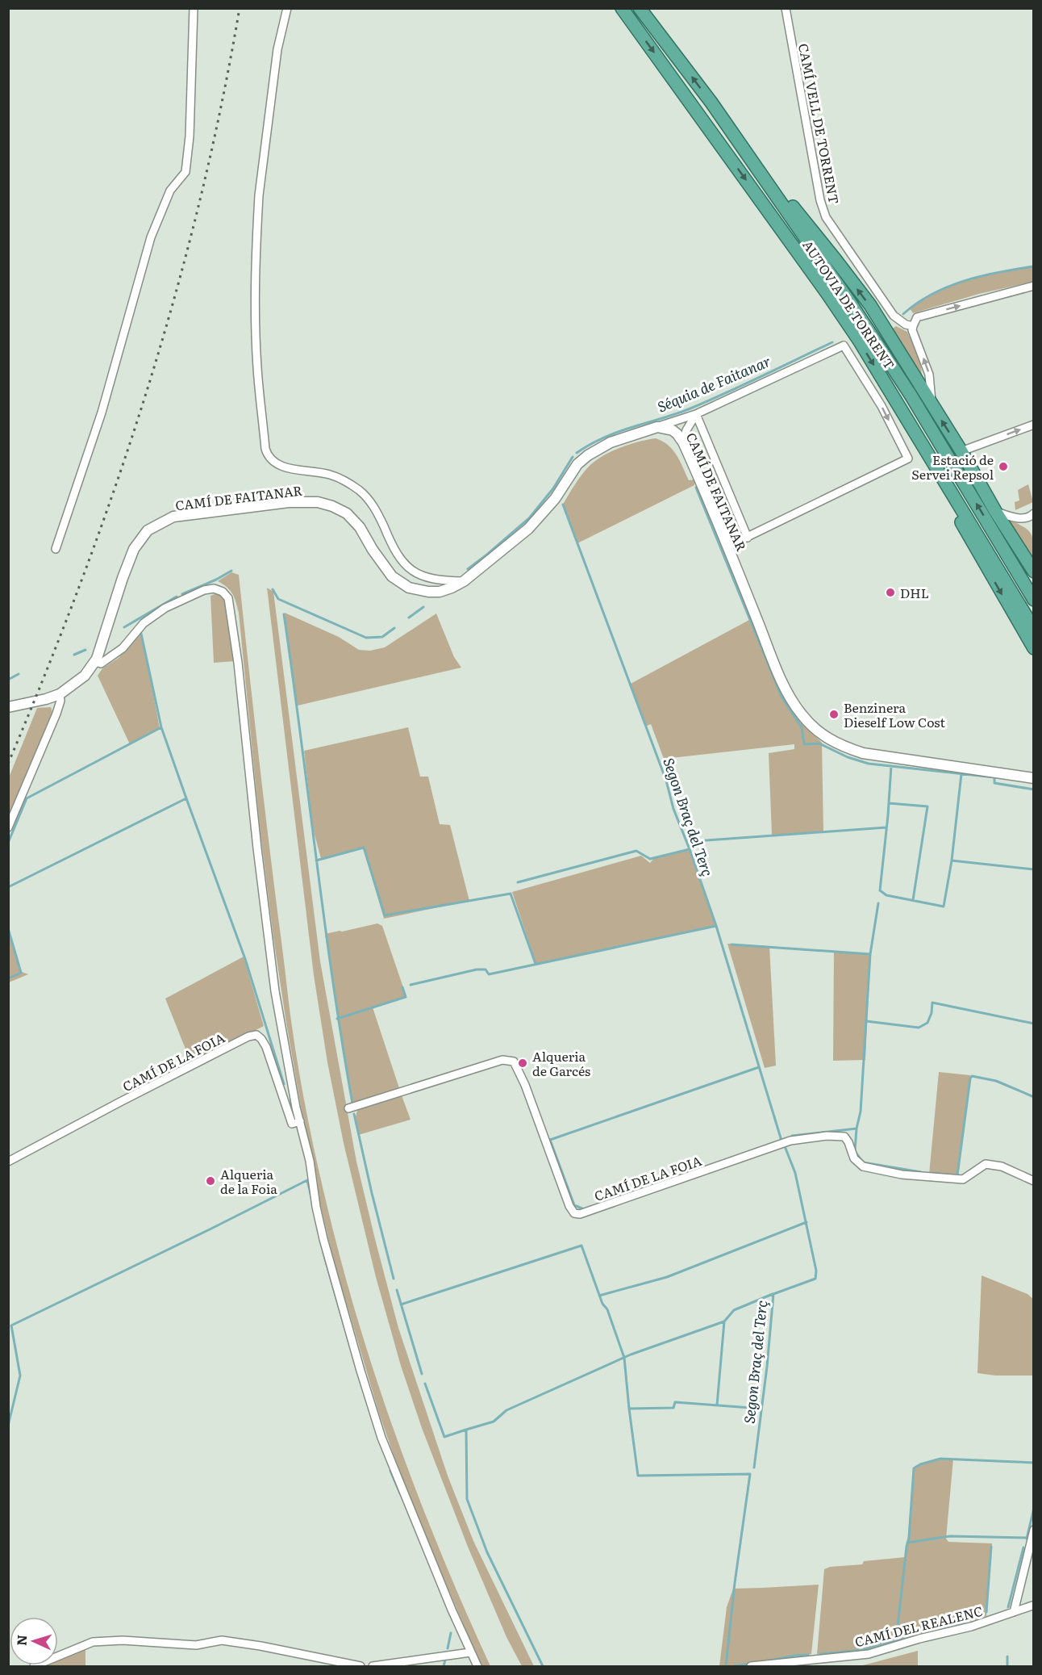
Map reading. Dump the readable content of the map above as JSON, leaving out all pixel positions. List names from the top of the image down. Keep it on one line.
{"streets":{"highway":["AUTOVIA DE TORRENT"],"street":["CAMÍ VELL DE TORRENT","CAMÍ DE FAITANAR","CAMÍ DE LA FOIA","CAMÍ DEL REALENC"]},"water":["Séquia de Faitanar","Segon Braç del Terç"],"places":["Estació de Servei Repsol","DHL","Benzinera Dieself Low Cost","Alqueria de Garcés","Alqueria de la Foia"],"north":"left"}
